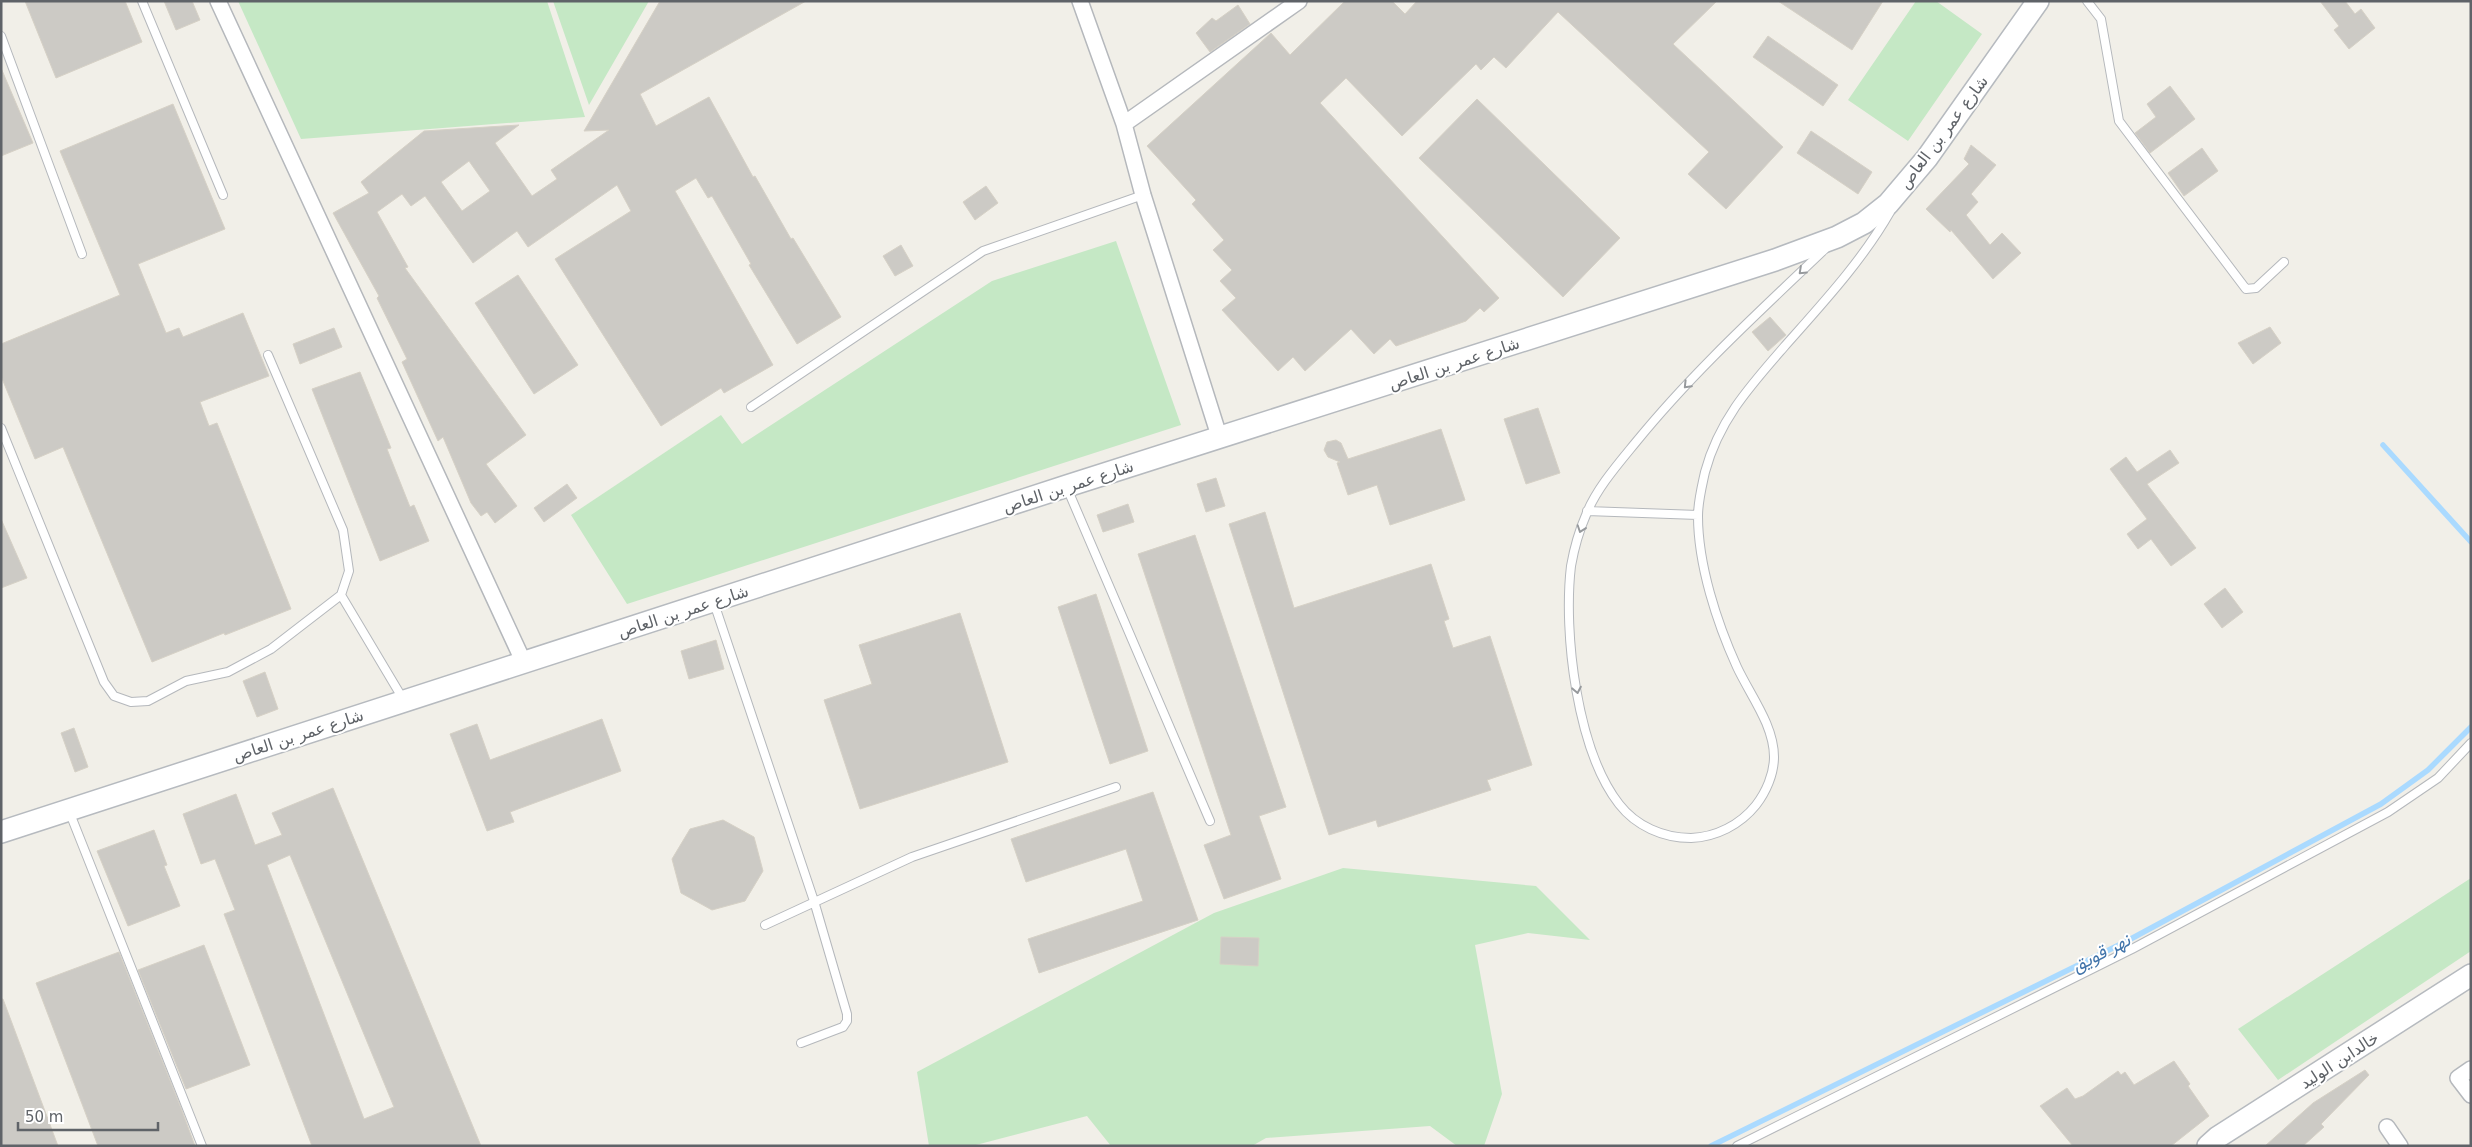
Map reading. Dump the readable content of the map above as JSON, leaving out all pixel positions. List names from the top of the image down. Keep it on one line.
{"streets":{"street":["شارع عمر بن العاص","خالدابن الوليد"]},"water":["نهر قويق"],"scale_bar":"50 m"}
